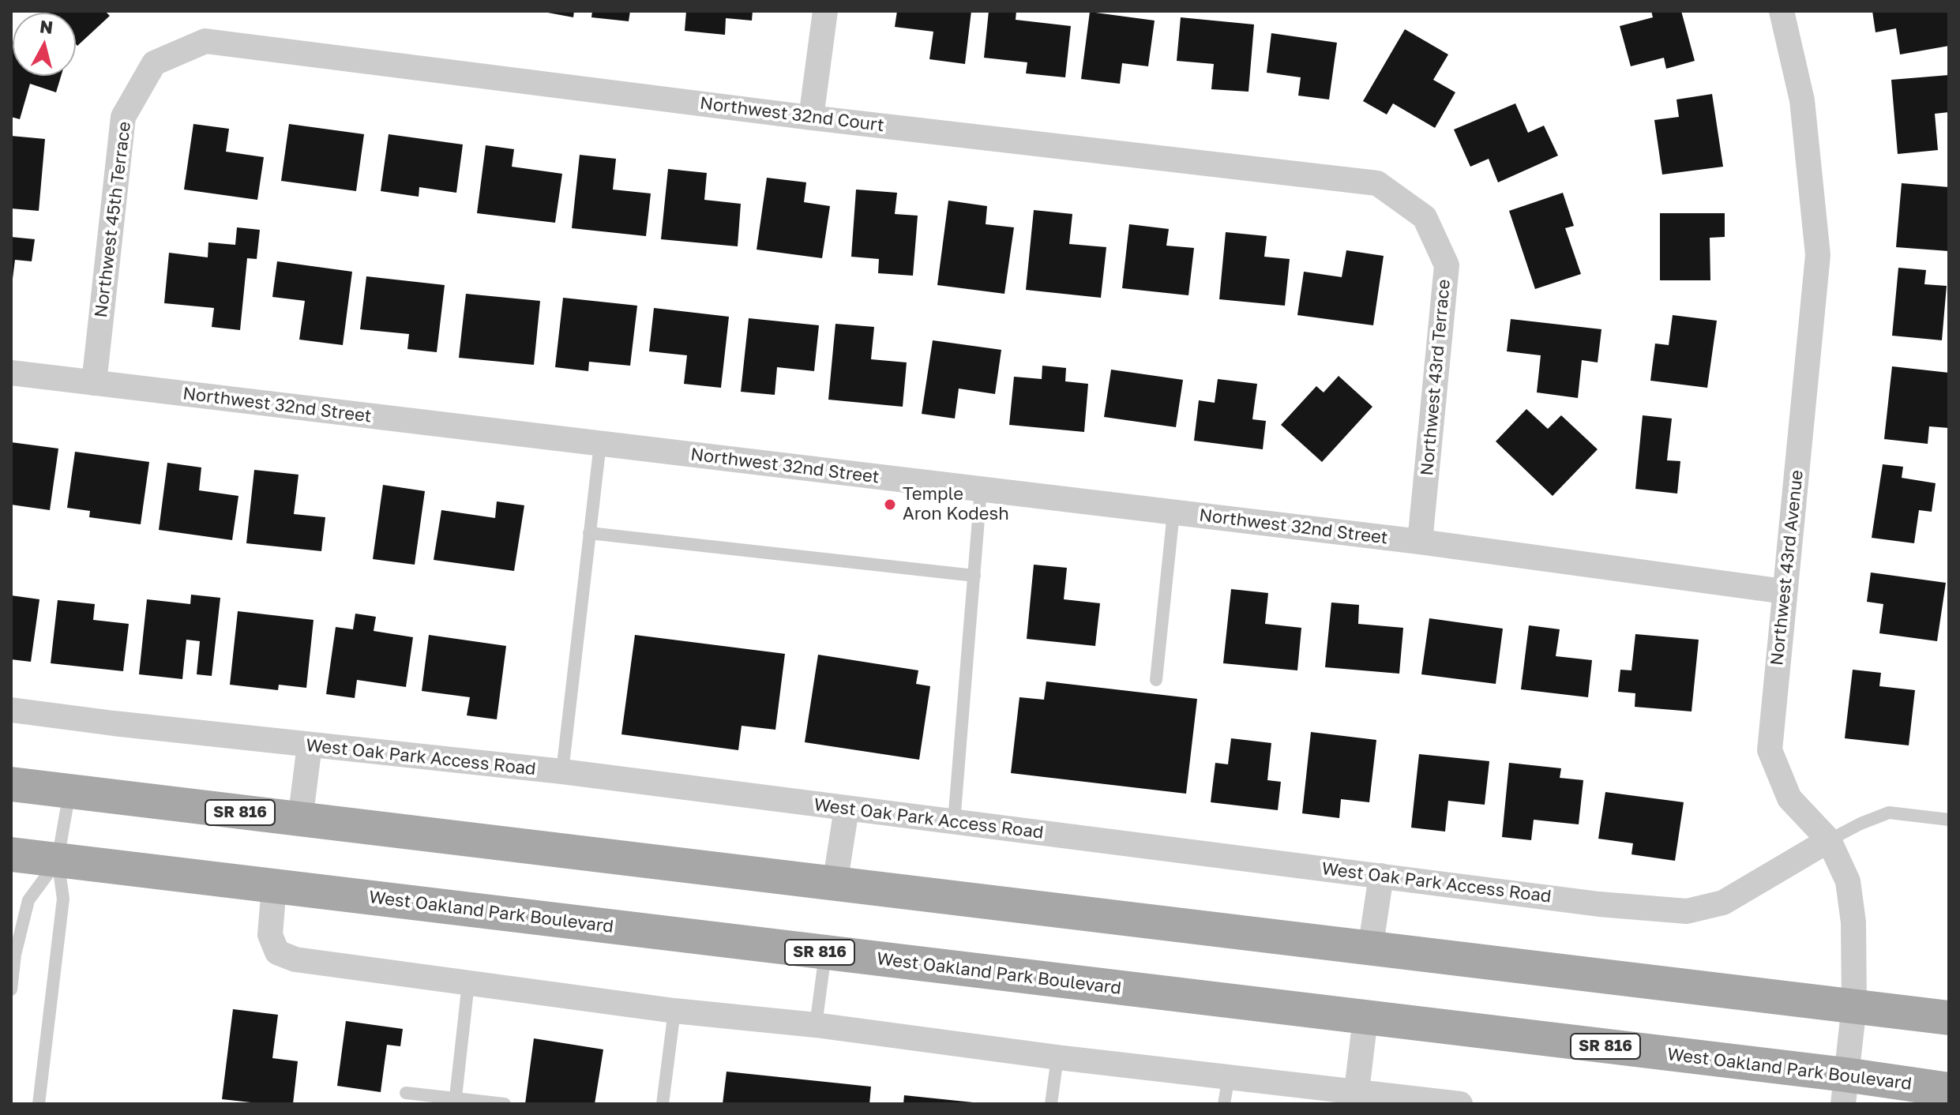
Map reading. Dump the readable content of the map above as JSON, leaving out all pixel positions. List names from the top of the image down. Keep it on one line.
{"streets":{"main road":["SR 816","West Oakland Park Boulevard"],"street":["Northwest 32nd Court","Northwest 45th Terrace","Northwest 43rd Terrace","Northwest 32nd Street","Northwest 43rd Avenue","West Oak Park Access Road"]},"crossings":[["Northwest 32nd Court","Northwest 45th Terrace"],["Northwest 32nd Court","Northwest 43rd Terrace"],["Northwest 45th Terrace","Northwest 32nd Street"],["Northwest 43rd Terrace","Northwest 32nd Street"],["Northwest 32nd Street","Northwest 43rd Avenue"],["Northwest 43rd Avenue","West Oak Park Access Road"],["Northwest 43rd Avenue","SR 816"],["Northwest 43rd Avenue","West Oakland Park Boulevard"]],"places":["Temple Aron Kodesh"],"north":"top"}
